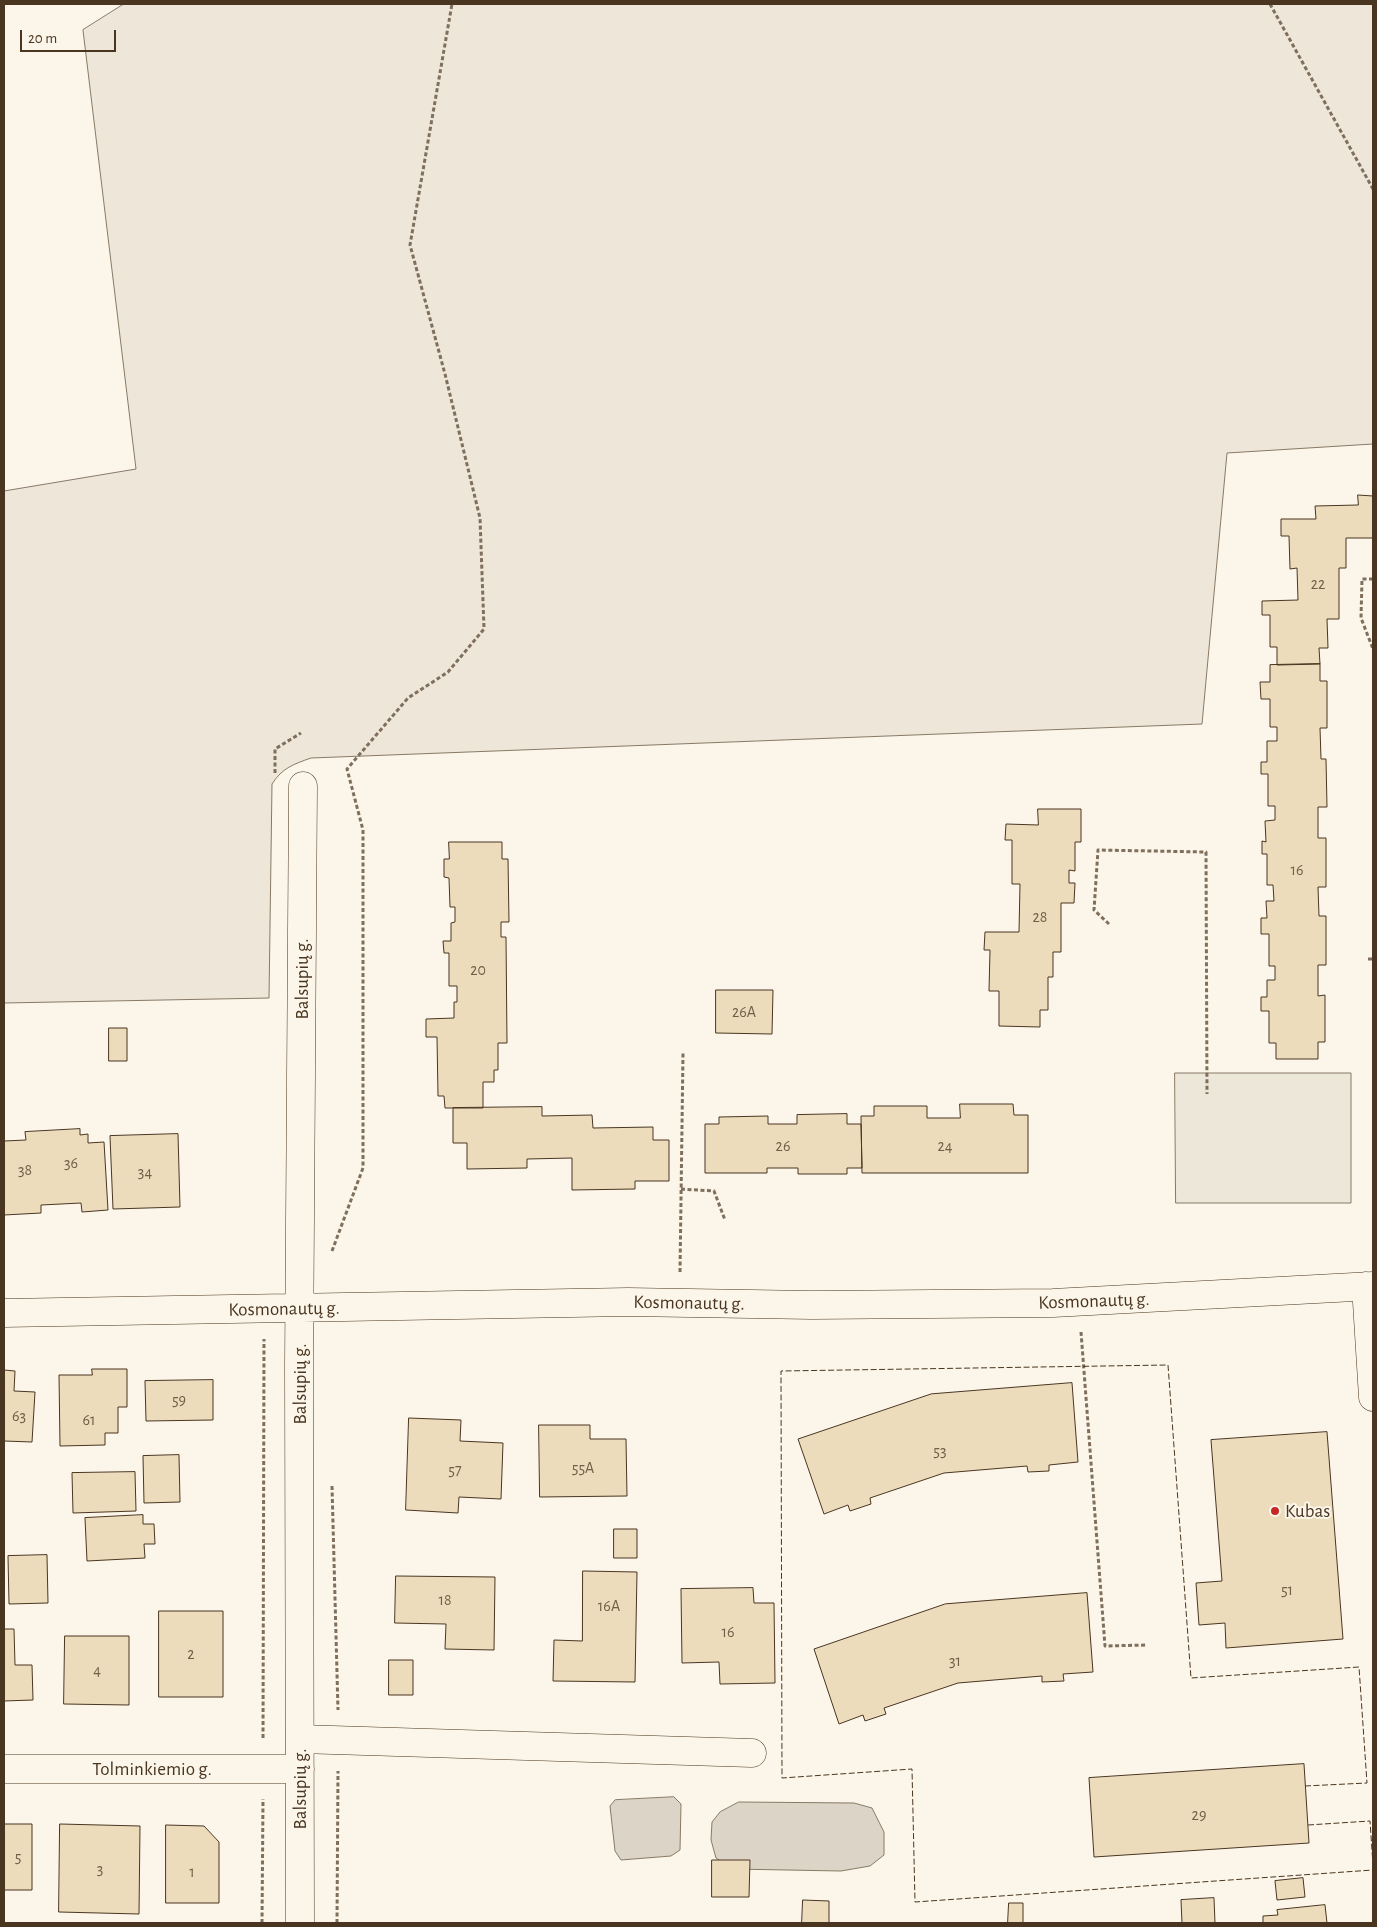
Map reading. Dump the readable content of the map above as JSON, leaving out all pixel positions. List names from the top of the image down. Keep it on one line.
{"streets":{"street":["Balsupių g.","Kosmonautų g.","Tolminkiemio g."]},"crossings":[["Balsupių g.","Kosmonautų g."],["Balsupių g.","Tolminkiemio g."]],"places":["Kubas"],"house_numbers":["22","16","28","20","26A","26","24","36","38","34","59","63","61","53","55A","57","51","18","16A","16","2","31","4","29","5","3","1"],"scale_bar":"20 m"}
